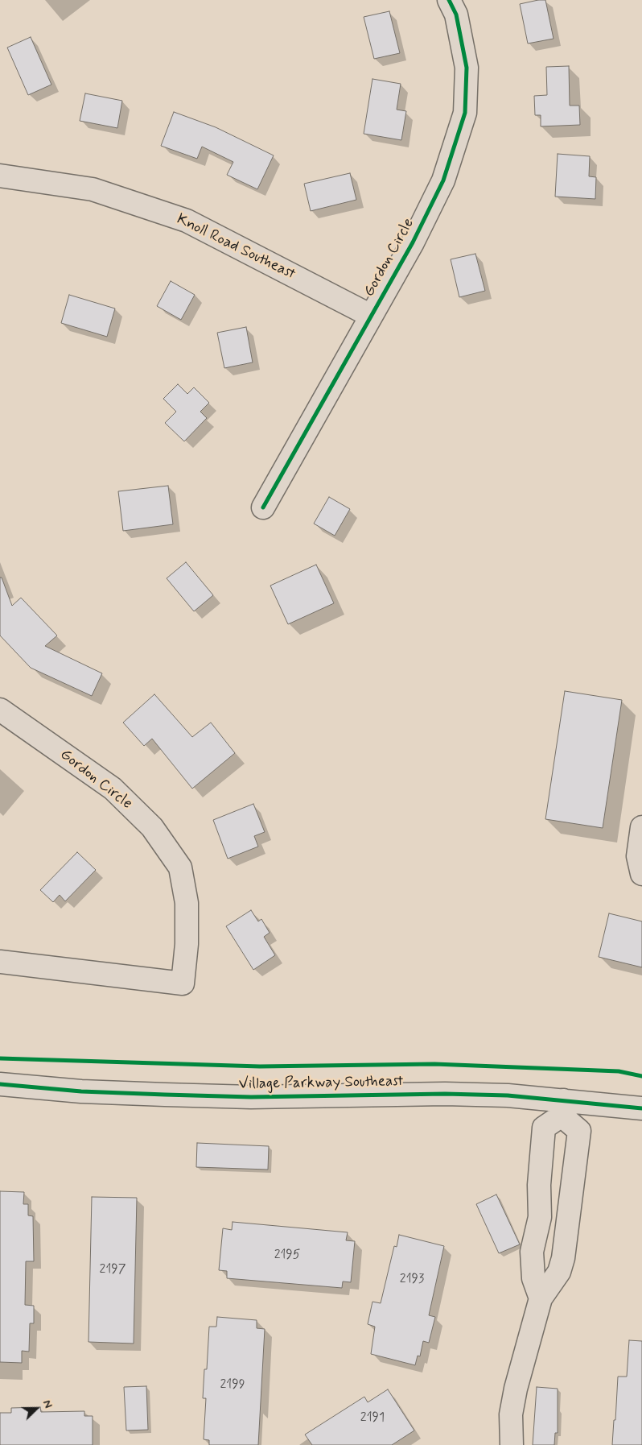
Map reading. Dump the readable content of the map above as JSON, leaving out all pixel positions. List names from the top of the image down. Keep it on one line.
{"streets":{"street":["Knoll Road Southeast","Gordon Circle","Village Parkway Southeast"]},"crossings":[["Knoll Road Southeast","Gordon Circle"]],"house_numbers":["2195","2197","2193","2199","2191"],"north":"right"}
